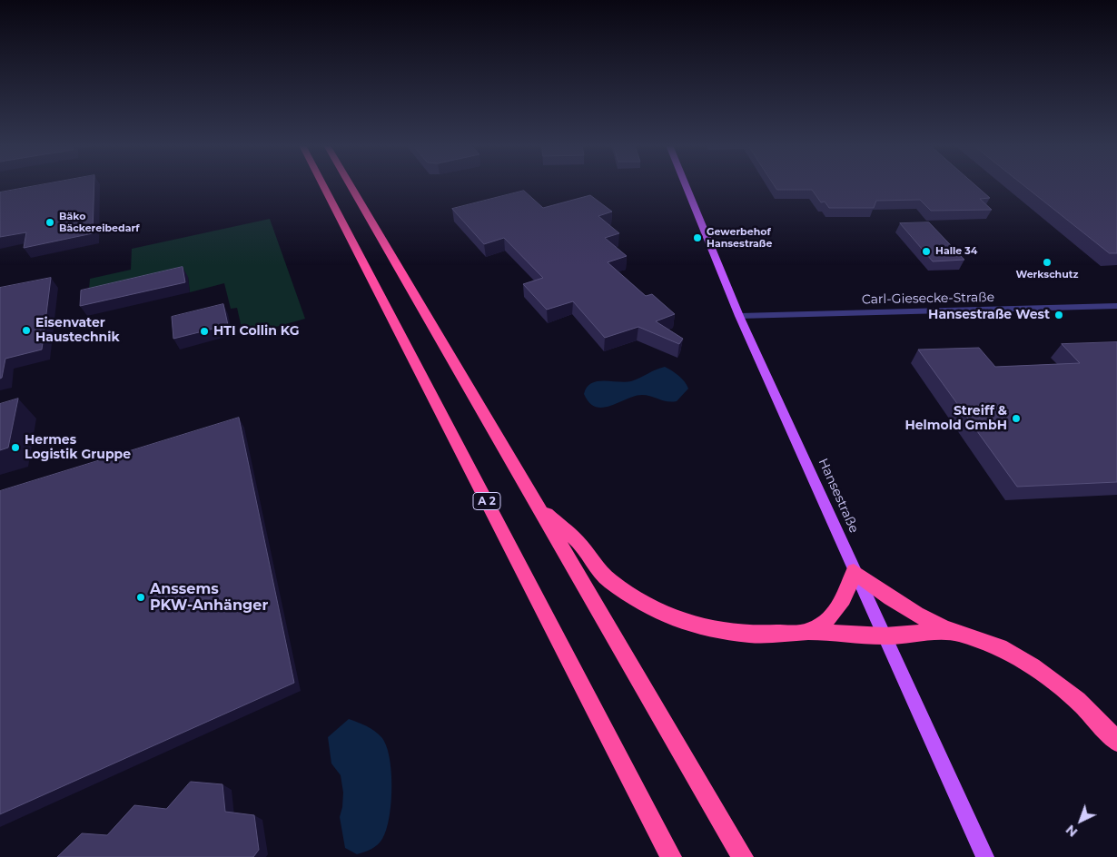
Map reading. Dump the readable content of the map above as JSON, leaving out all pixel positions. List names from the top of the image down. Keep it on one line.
{"streets":{"highway":["A 2"],"main road":["Hansestraße"],"street":["Carl-Giesecke-Straße"]},"crossings":[["Carl-Giesecke-Straße","Hansestraße"]],"places":["Bäko Bäckereibedarf","Gewerbehof Hansestraße","Halle 34","Werkschutz","Hansestraße West","Eisenvater Haustechnik","HTI Collin KG","Streiff & Helmold GmbH","Hermes Logistik Gruppe","Anssems PKW-Anhänger"],"north":"bottom left"}
